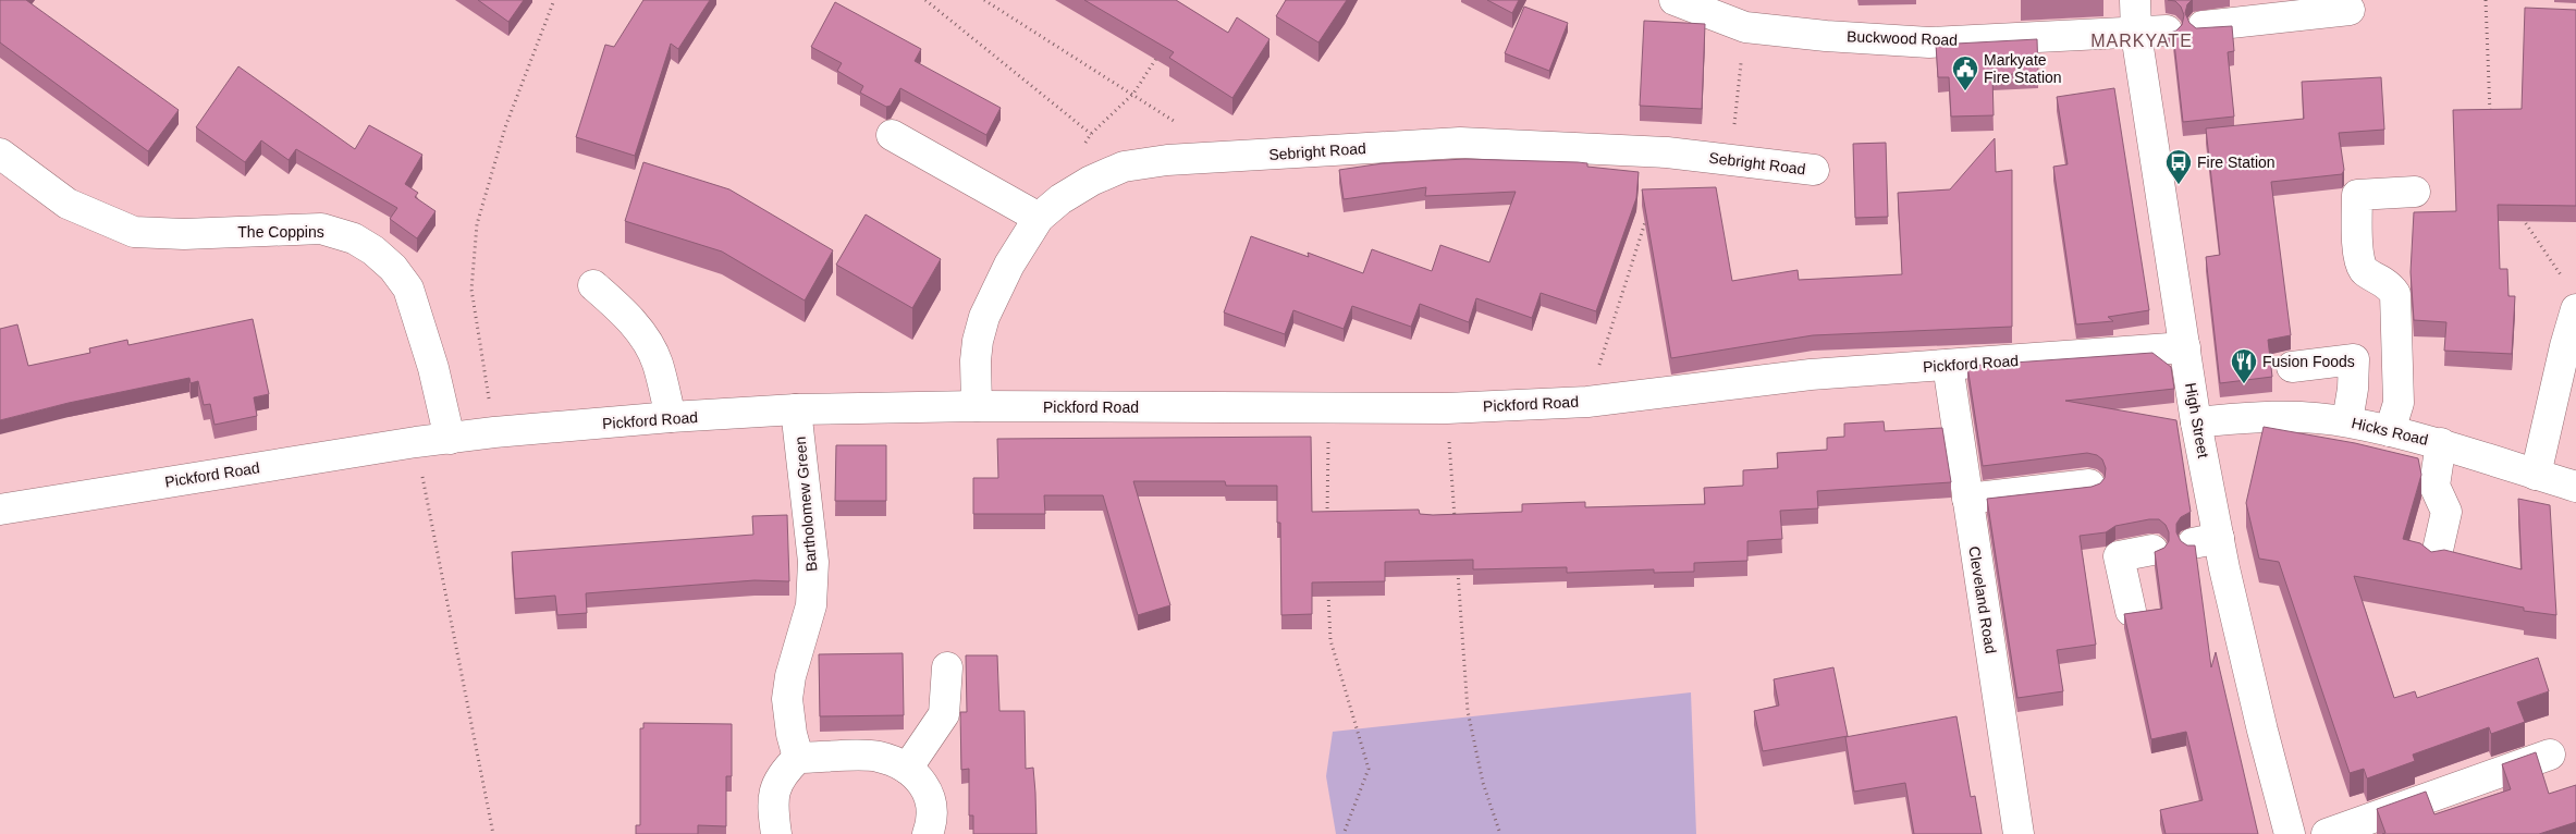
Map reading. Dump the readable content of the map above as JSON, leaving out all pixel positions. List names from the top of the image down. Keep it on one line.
{"streets":{"street":["Buckwood Road","Sebright Road","The Coppins","Pickford Road","High Street","Hicks Road","Bartholomew Green","Cleveland Road"]},"crossings":[["Buckwood Road","High Street"],["Sebright Road","Pickford Road"],["The Coppins","Pickford Road"],["Pickford Road","High Street"],["Pickford Road","Bartholomew Green"],["Pickford Road","Cleveland Road"],["High Street","Hicks Road"]],"districts":["MARKYATE"],"places":{"public building":["Markyate Fire Station"],"bus stop":["Fire Station"],"restaurant":["Fusion Foods"]}}
